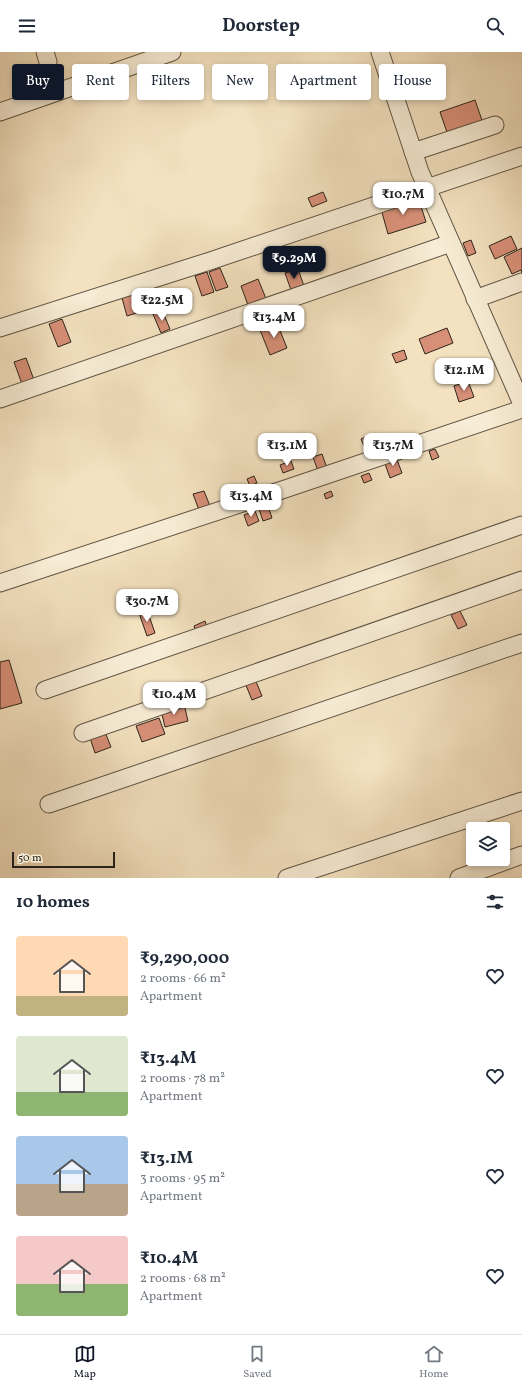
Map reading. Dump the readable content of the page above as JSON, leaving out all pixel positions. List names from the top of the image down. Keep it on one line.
{"scale_bar":"50 m","page":{"header":"Doorstep","chip":["Buy","Rent","Filters","New","Apartment","House"],"price":["₹10.7M","₹9.29M","₹22.5M","₹13.4M","₹12.1M","₹13.1M","₹13.7M","₹13.4M","₹30.7M","₹10.4M"],"scale":"50 m","heading":"10 homes","list":[{"name":"₹9,290,000","note":"2 rooms · 66 m² · Apartment"},{"name":"₹13.4M","note":"2 rooms · 78 m² · Apartment"},{"name":"₹13.1M","note":"3 rooms · 95 m² · Apartment"},{"name":"₹10.4M","note":"2 rooms · 68 m² · Apartment"}],"tabs":["Map","Saved","Home"]}}
